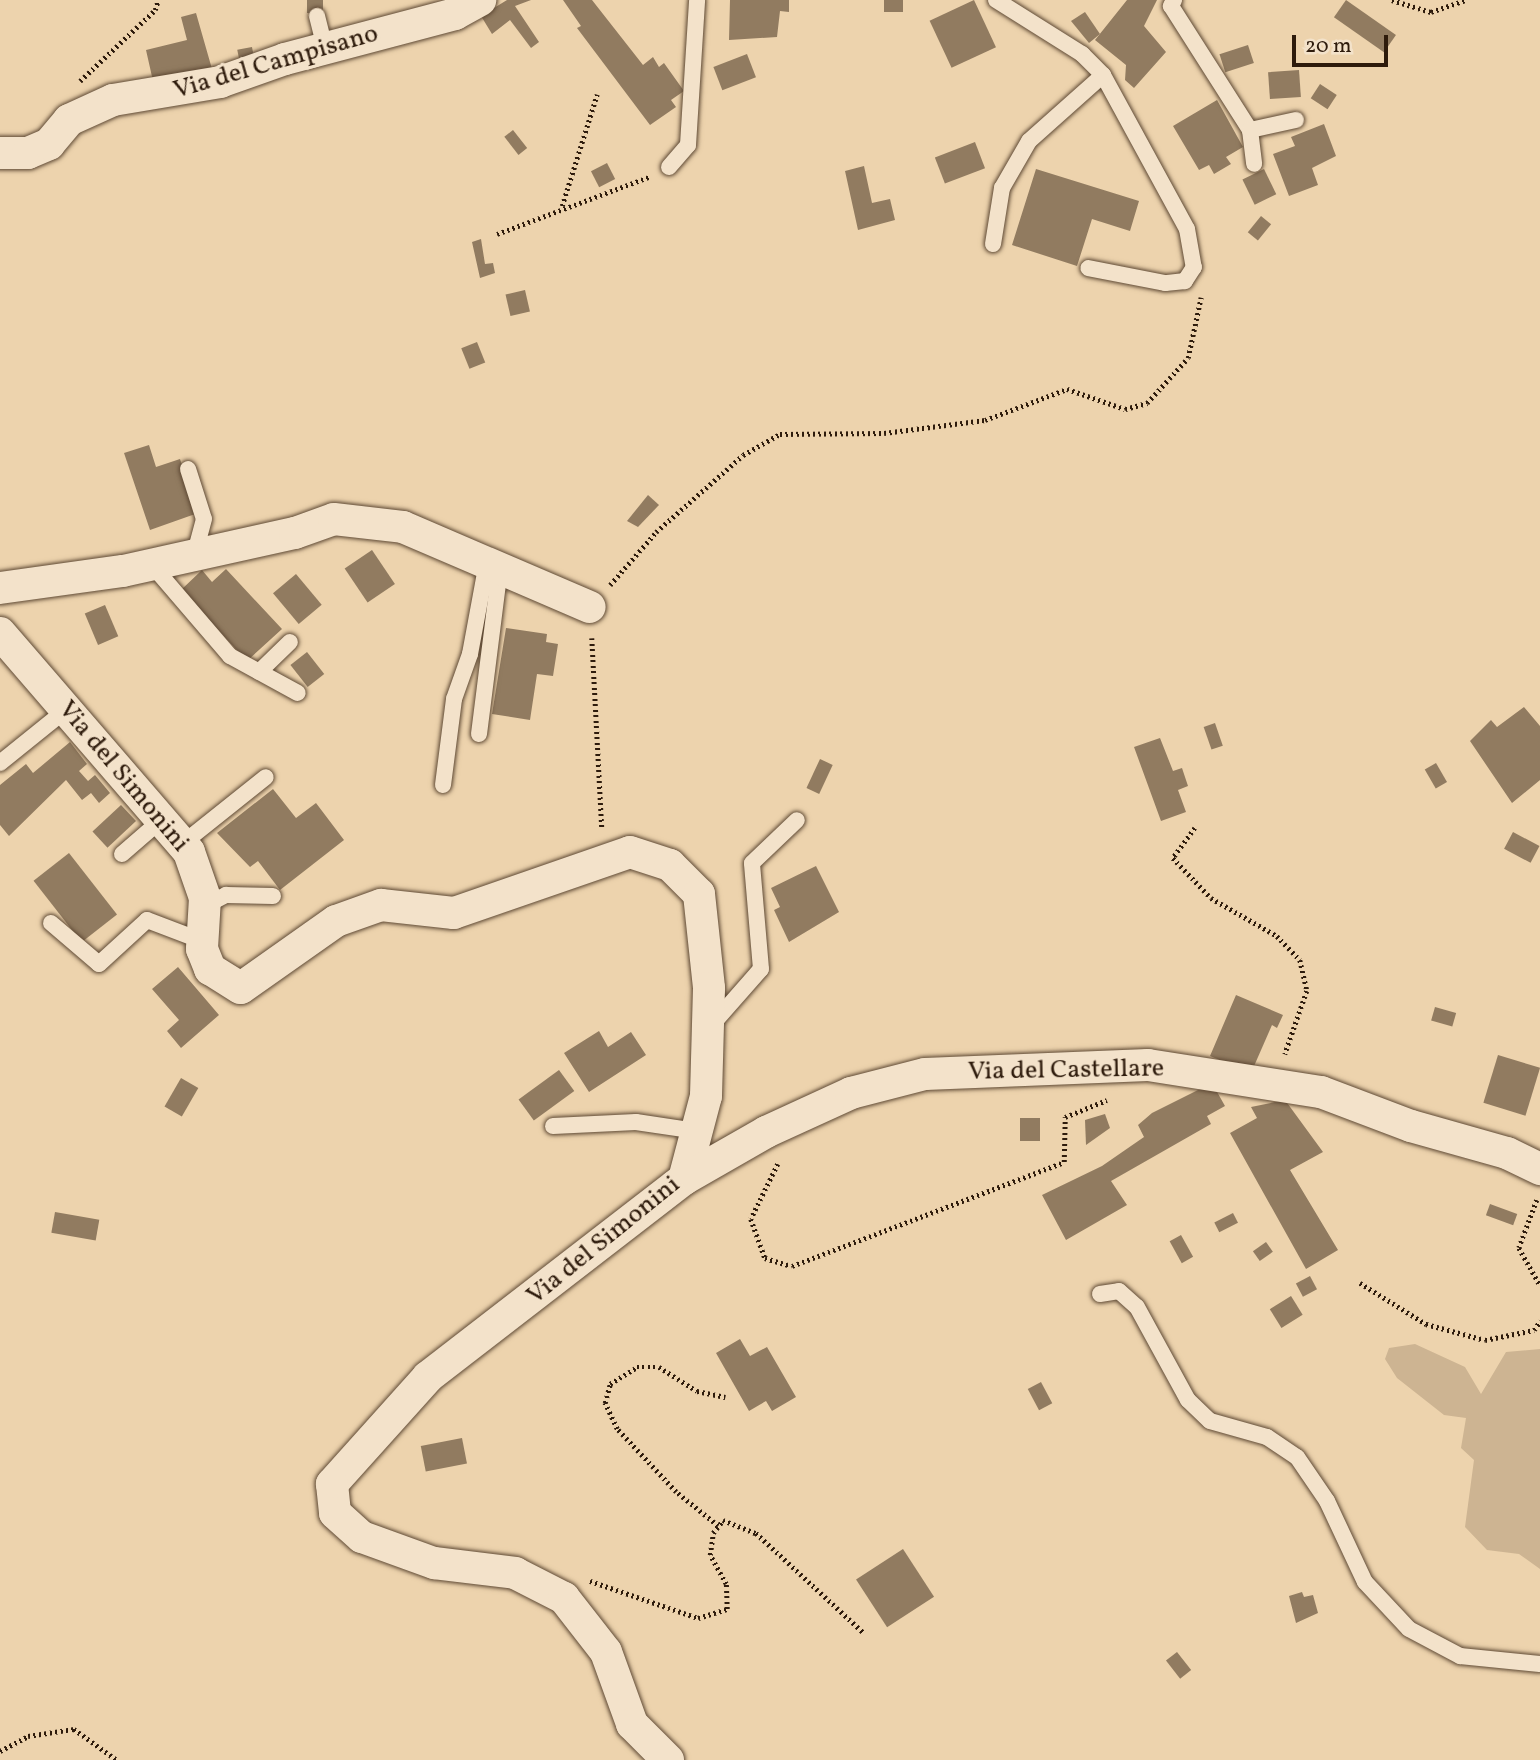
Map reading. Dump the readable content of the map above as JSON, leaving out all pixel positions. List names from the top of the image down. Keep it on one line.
{"streets":{"street":["Via del Campisano","Via del Simonini","Via del Castellare"]},"crossings":[["Via del Simonini","Via del Castellare"]],"scale_bar":"20 m"}
